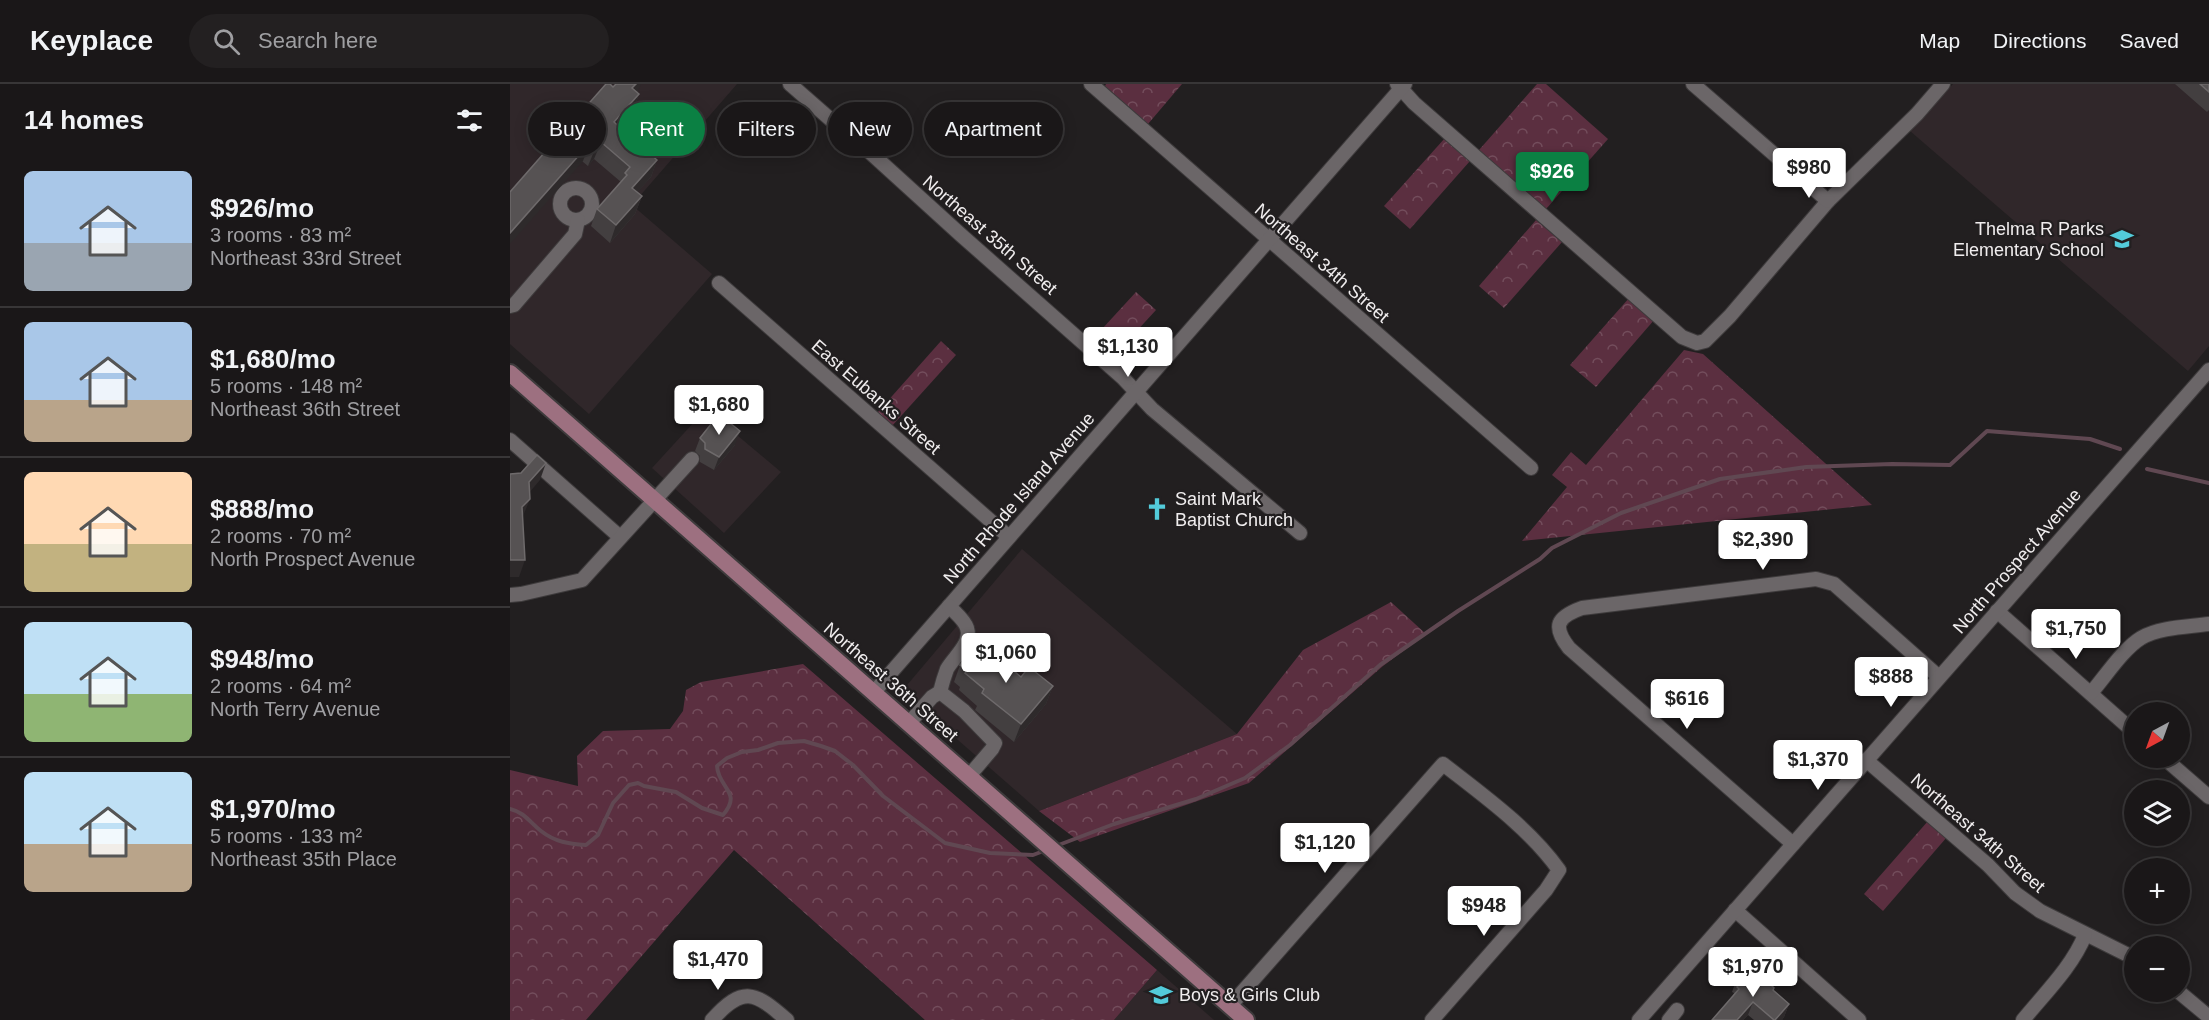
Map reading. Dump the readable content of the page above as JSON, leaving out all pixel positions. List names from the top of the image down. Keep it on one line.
{"streets":{"main road":["Northeast 36th Street"],"street":["Northeast 35th Street","Northeast 34th Street","East Eubanks Street","North Rhode Island Avenue","North Prospect Avenue"]},"crossings":[["Northeast 35th Street","North Rhode Island Avenue"],["Northeast 34th Street","North Rhode Island Avenue"],["Northeast 34th Street","North Prospect Avenue"],["East Eubanks Street","North Rhode Island Avenue"],["North Rhode Island Avenue","Northeast 36th Street"]],"places":{"school or university":["Thelma R Parks Elementary School","Boys & Girls Club"],"church":["Saint Mark Baptist Church"]},"north":"bottom left","page":{"header":"Keyplace","search":"Search here","nav":["Map","Directions","Saved"],"heading":"14 homes","chip":["Buy","Rent","Filters","New","Apartment"],"price":["$980","$926","$1,130","$1,680","$2,390","$1,750","$1,060","$888","$616","$1,370","$1,120","$948","$1,470","$1,970"],"list":[{"name":"$926/mo","note":"3 rooms · 83 m² · Northeast 33rd Street"},{"name":"$1,680/mo","note":"5 rooms · 148 m² · Northeast 36th Street"},{"name":"$888/mo","note":"2 rooms · 70 m² · North Prospect Avenue"},{"name":"$948/mo","note":"2 rooms · 64 m² · North Terry Avenue"},{"name":"$1,970/mo","note":"5 rooms · 133 m² · Northeast 35th Place"}],"map_buttons":["+","−"]}}
